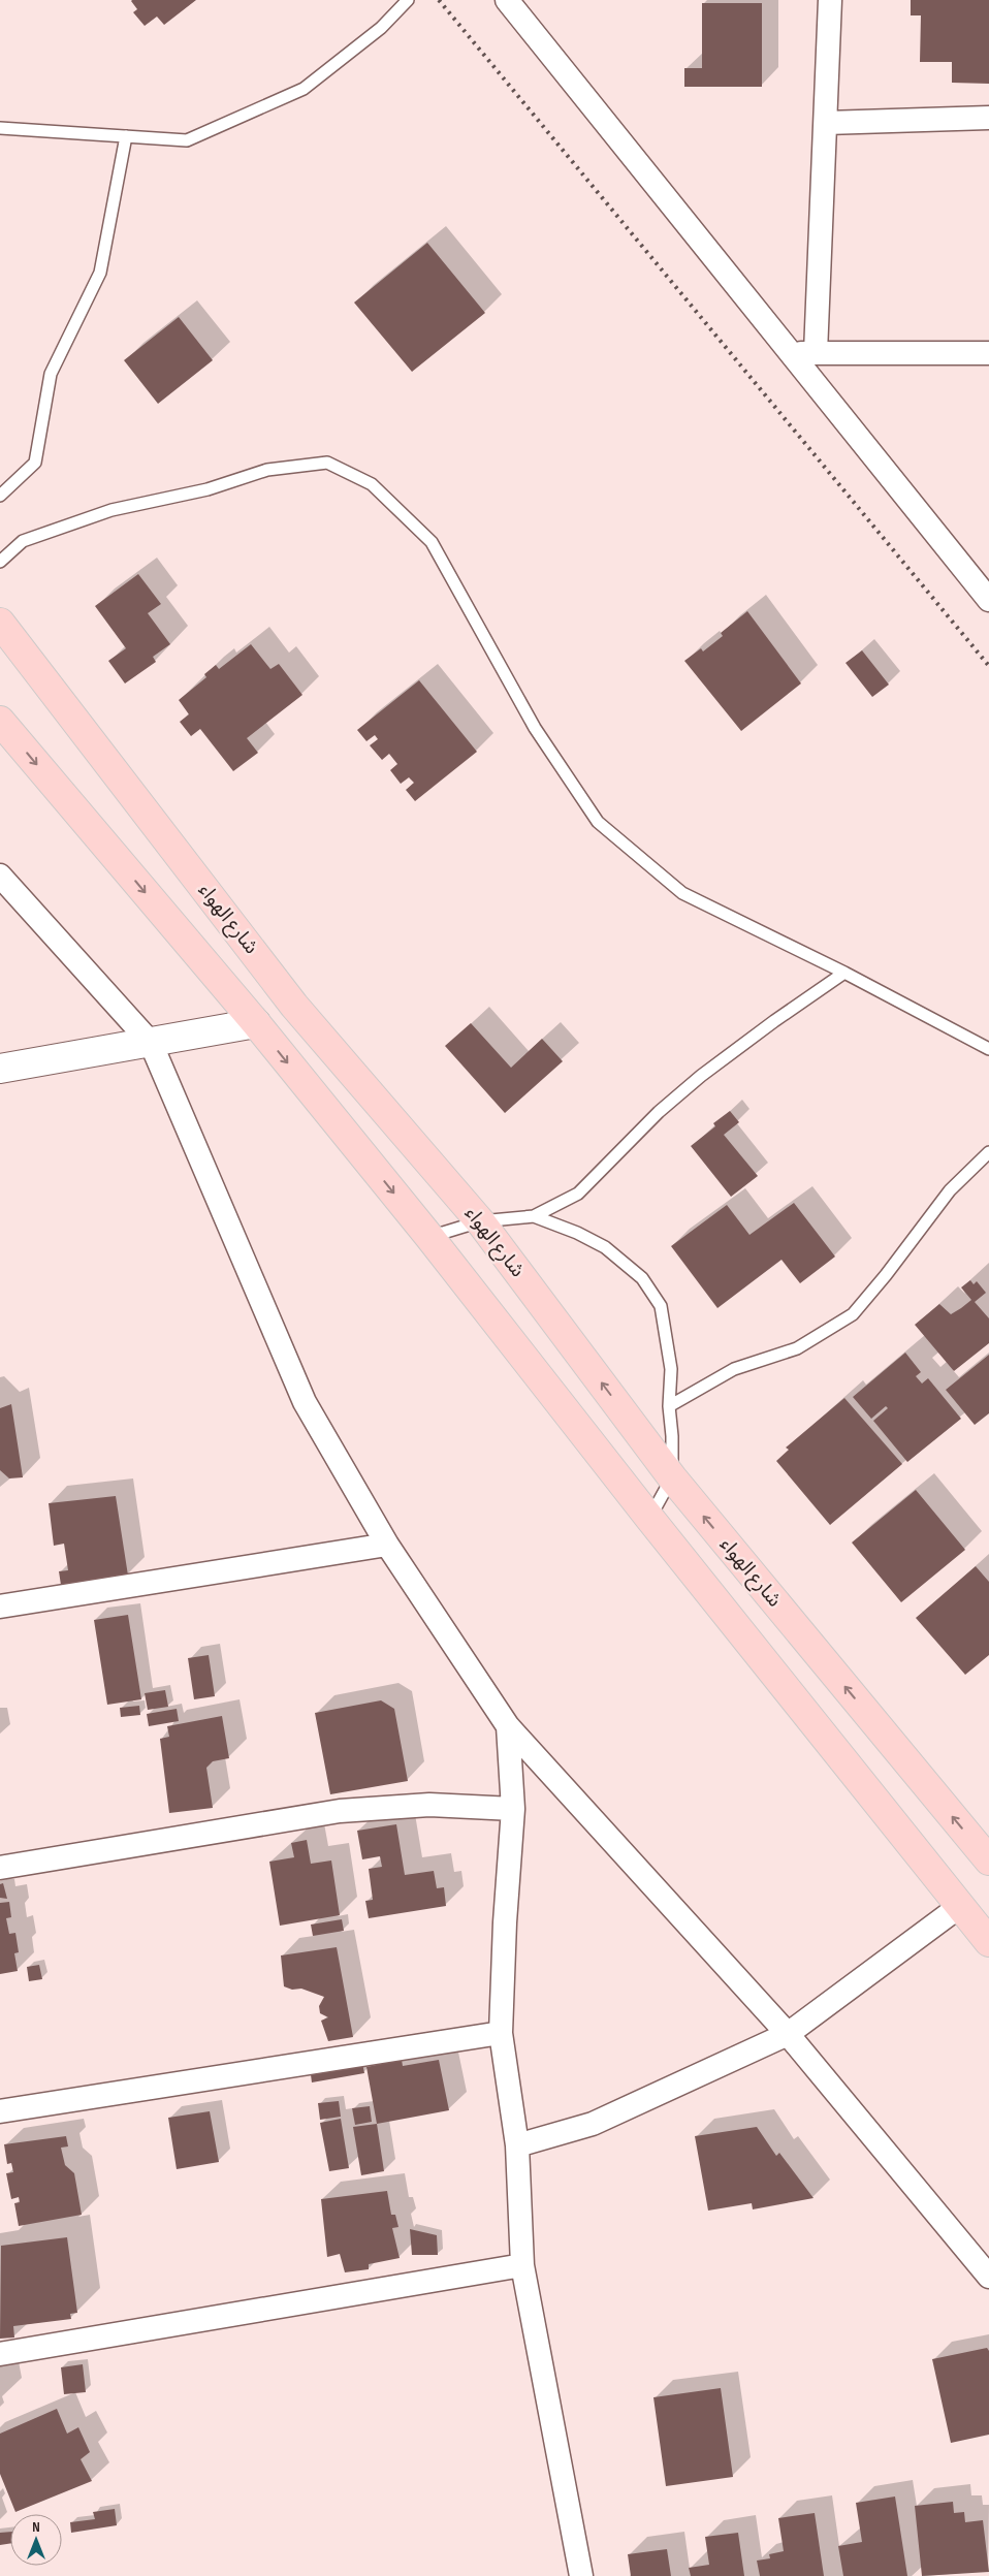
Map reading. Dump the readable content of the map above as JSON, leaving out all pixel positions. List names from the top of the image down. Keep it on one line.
{"streets":{"main road":["شارع الهواء"]},"north":"top"}
